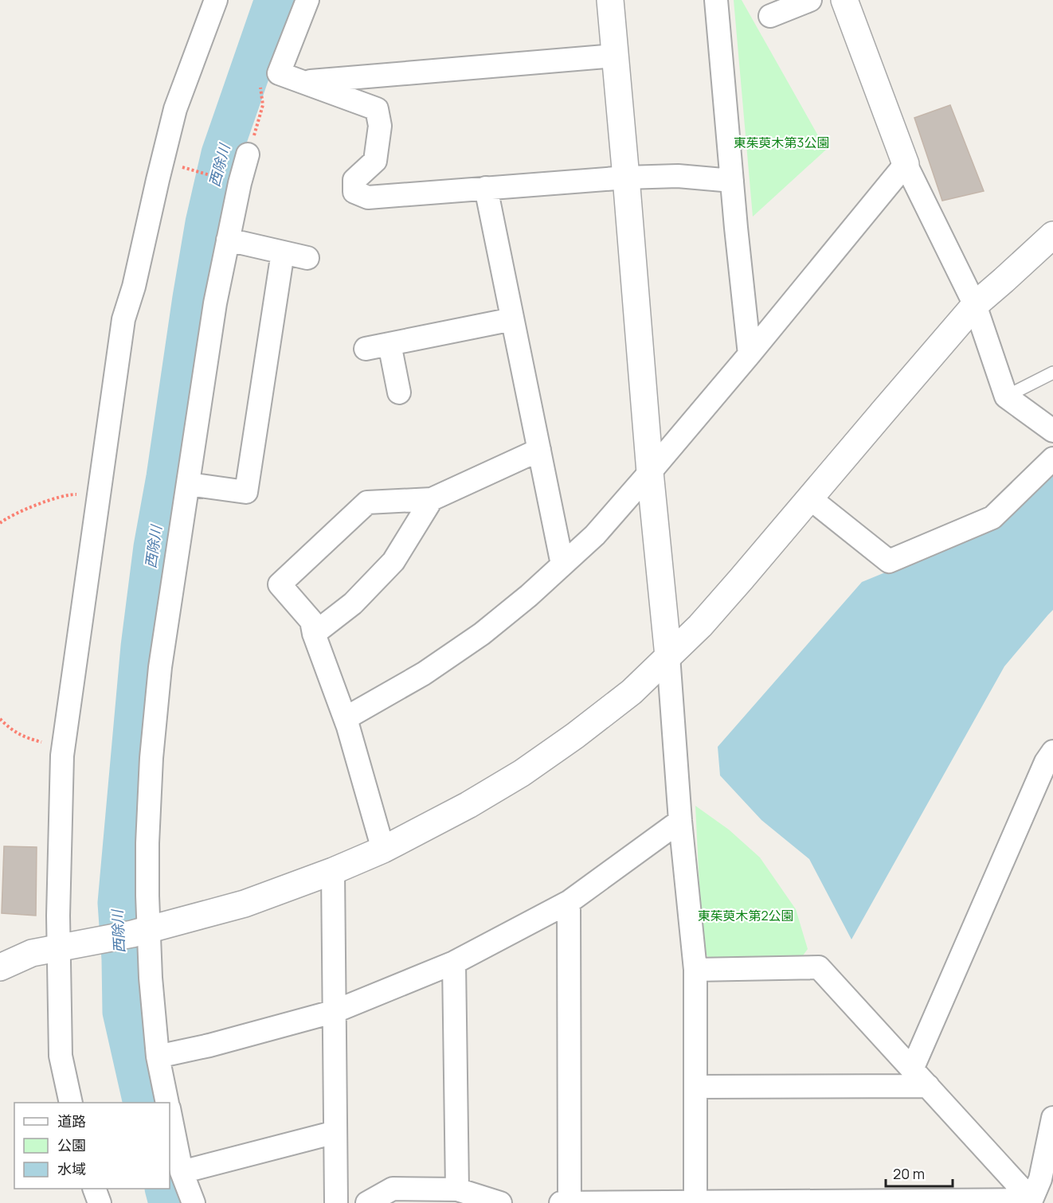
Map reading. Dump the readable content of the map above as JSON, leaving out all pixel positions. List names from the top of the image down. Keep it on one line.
{"water":["西除川"],"parks":["東茱萸木第3公園","東茱萸木第2公園"],"legend":["道路","公園","水域"],"scale_bar":"20 m"}
